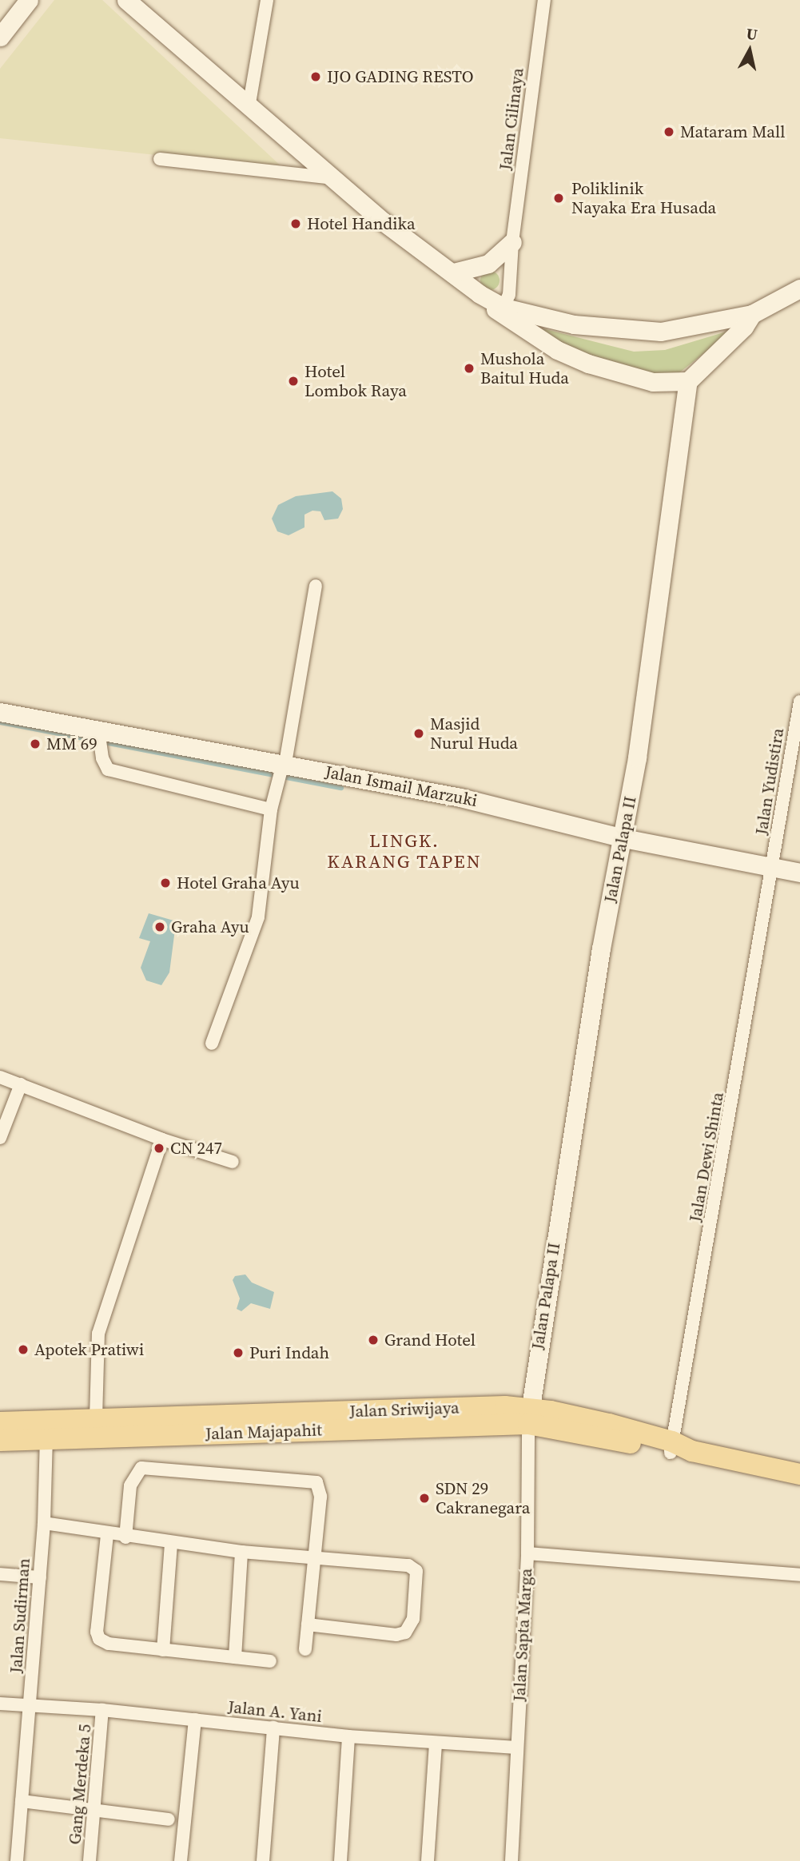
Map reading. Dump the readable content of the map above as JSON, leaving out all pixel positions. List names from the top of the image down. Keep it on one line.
{"streets":{"main road":["Jalan Sriwijaya","Jalan Majapahit"],"street":["Jalan Cilinaya","Jalan Yudistira","Jalan Ismail Marzuki","Jalan Palapa II","Jalan Dewi Shinta","Jalan Sudirman","Jalan Sapta Marga","Jalan A. Yani","Gang Merdeka 5"]},"crossings":[["Jalan Yudistira","Jalan Ismail Marzuki"],["Jalan Yudistira","Jalan Dewi Shinta"],["Jalan Ismail Marzuki","Jalan Palapa II"],["Jalan Ismail Marzuki","Jalan Dewi Shinta"],["Jalan Palapa II","Jalan Sriwijaya"],["Jalan Palapa II","Jalan Majapahit"],["Jalan Palapa II","Jalan Sapta Marga"],["Jalan Dewi Shinta","Jalan Majapahit"],["Jalan Sriwijaya","Jalan Majapahit"],["Jalan Sriwijaya","Jalan Sapta Marga"],["Jalan Majapahit","Jalan Sudirman"],["Jalan Majapahit","Jalan Sapta Marga"],["Jalan Sudirman","Jalan A. Yani"],["Jalan Sapta Marga","Jalan A. Yani"],["Jalan A. Yani","Gang Merdeka 5"]],"districts":["LINGK. KARANG TAPEN"],"places":["IJO GADING RESTO","Mataram Mall","Poliklinik Nayaka Era Husada","Hotel Handika","Mushola Baitul Huda","Hotel Lombok Raya","Masjid Nurul Huda","MM 69","Hotel Graha Ayu","Graha Ayu","CN 247","Grand Hotel","Apotek Pratiwi","Puri Indah","SDN 29 Cakranegara"],"north":"top"}
